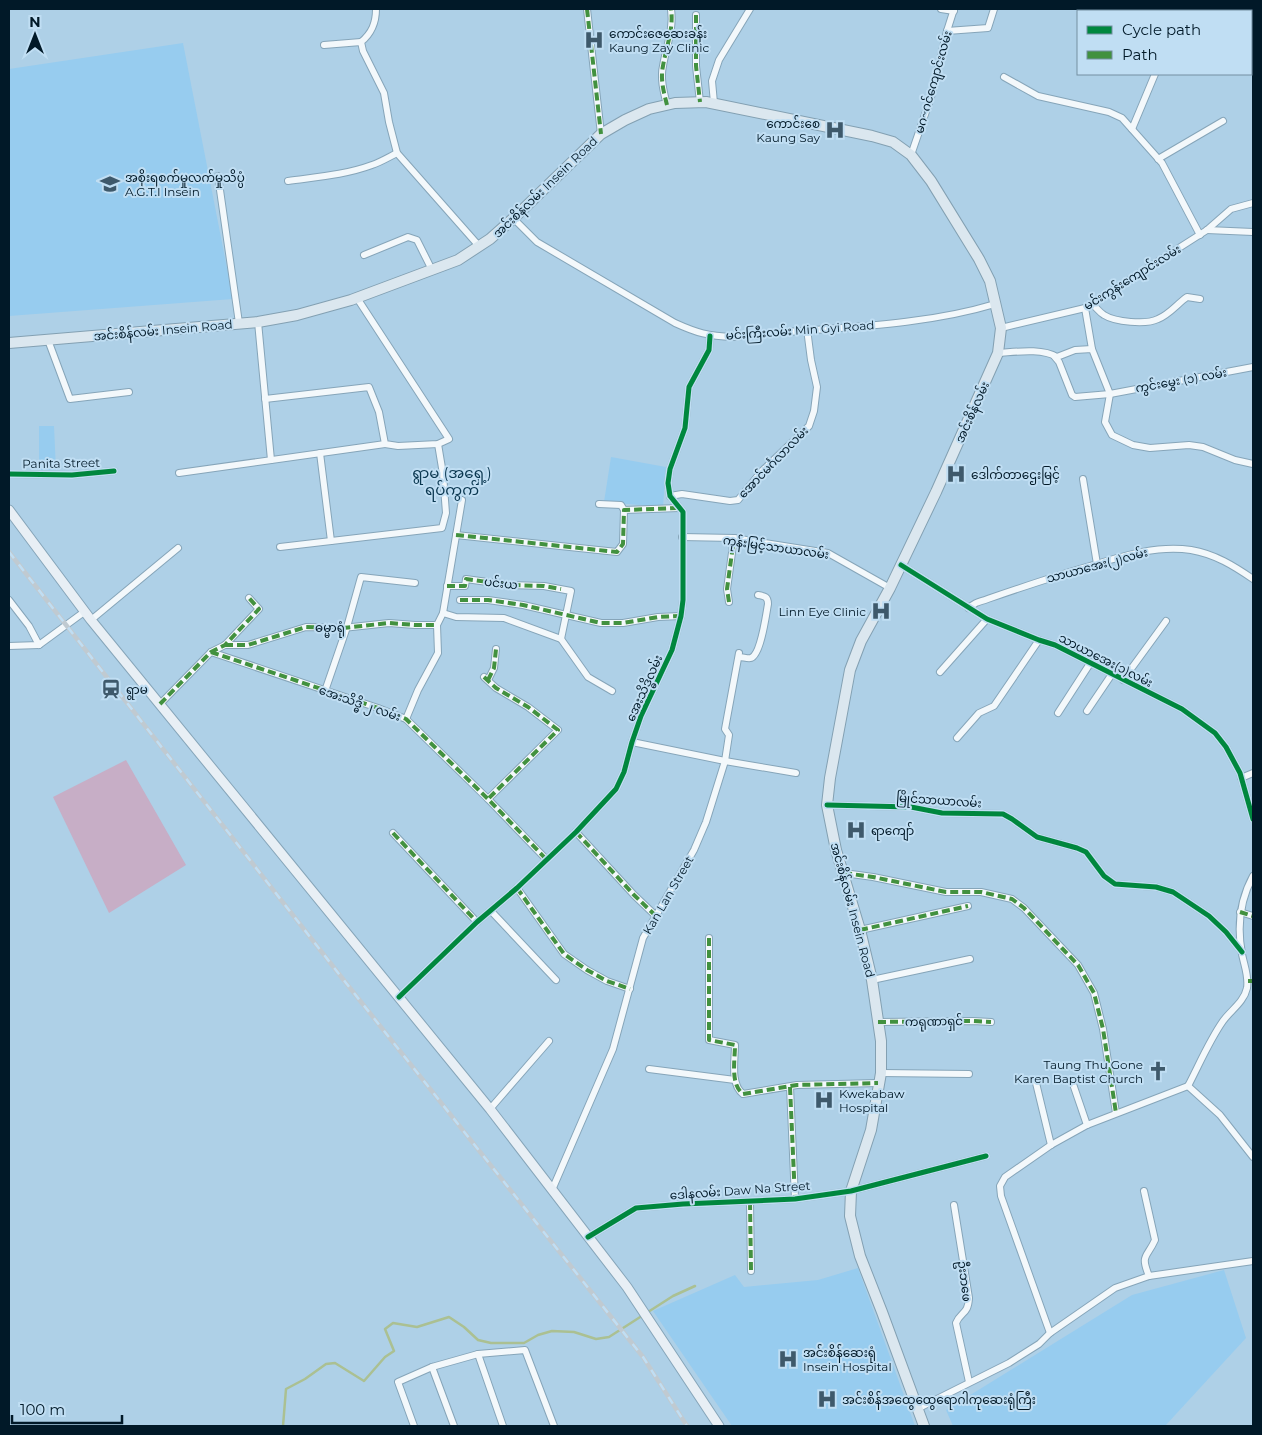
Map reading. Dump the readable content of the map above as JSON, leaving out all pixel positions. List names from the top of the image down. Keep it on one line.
{"streets":{"main road":["အင်းစိန်လမ်း Insein Road","အင်းစိန်လမ်း"],"street":["မဂ~ဂင်ကျောင်းလမ်း","မင်းကွန်းကျောင်းလမ်း","မင်းကြီးလမ်း Min Gyi Road","ကွင်းမွှေး (၁) လမ်း","အောင်မင်္ဂလာလမ်း","Panita Street","ကုန်းမြင့်သာယာလမ်း","သာယာအေး(၂)လမ်း","ပင်းယ","ဓမ္မာရုံ","သာယာအေး(၁)လမ်း","အေးသိဒ္ဓိလမ်း","အေးသိဒ္ဓိ ၂ လမ်း","မြိုင်သာယာလမ်း","Kan Lan Street","ကရုဏာရှင်","ဒေါနလမ်း Daw Na Street","ဦးဘဖေ"]},"crossings":[["မဂ~ဂင်ကျောင်းလမ်း","အင်းစိန်လမ်း Insein Road"],["အင်းစိန်လမ်း Insein Road","မင်းကြီးလမ်း Min Gyi Road"],["အင်းစိန်လမ်း Insein Road","အင်းစိန်လမ်း"],["အင်းစိန်လမ်း Insein Road","ကုန်းမြင့်သာယာလမ်း"],["အင်းစိန်လမ်း Insein Road","သာယာအေး(၁)လမ်း"],["အင်းစိန်လမ်း Insein Road","မြိုင်သာယာလမ်း"],["အင်းစိန်လမ်း Insein Road","ကရုဏာရှင်"],["အင်းစိန်လမ်း Insein Road","ဒေါနလမ်း Daw Na Street"],["မင်းကွန်းကျောင်းလမ်း","အင်းစိန်လမ်း"],["မင်းကြီးလမ်း Min Gyi Road","အင်းစိန်လမ်း"],["မင်းကြီးလမ်း Min Gyi Road","အောင်မင်္ဂလာလမ်း"],["အောင်မင်္ဂလာလမ်း","အေးသိဒ္ဓိလမ်း"],["ကုန်းမြင့်သာယာလမ်း","အေးသိဒ္ဓိလမ်း"],["သာယာအေး(၂)လမ်း","သာယာအေး(၁)လမ်း"],["အေးသိဒ္ဓိလမ်း","အေးသိဒ္ဓိ ၂ လမ်း"]],"districts":["ရွာမ (အရှေ့) ရပ်ကွက်"],"places":{"hospital":["ကောင်းဇေဆေးခန်း Kaung Zay Clinic","ကောင်းစေ Kaung Say","ဒေါက်တာဌေးမြင့်","Linn Eye Clinic","ရာကျော်","Kwekabaw Hospital","အင်းစိန်ဆေးရုံ Insein Hospital","အင်းစိန်အထွေထွေရောဂါကုဆေးရုံကြီး"],"school or university":["အစိုးရစက်မှုလက်မှုသိပ္ပံ A.G.T.I Insein"],"station":["ရွာမ"],"church":["Taung Thu Gone Karen Baptist Church"]},"legend":["Cycle path","Path"],"scale_bar":"100 m","north":"top"}
